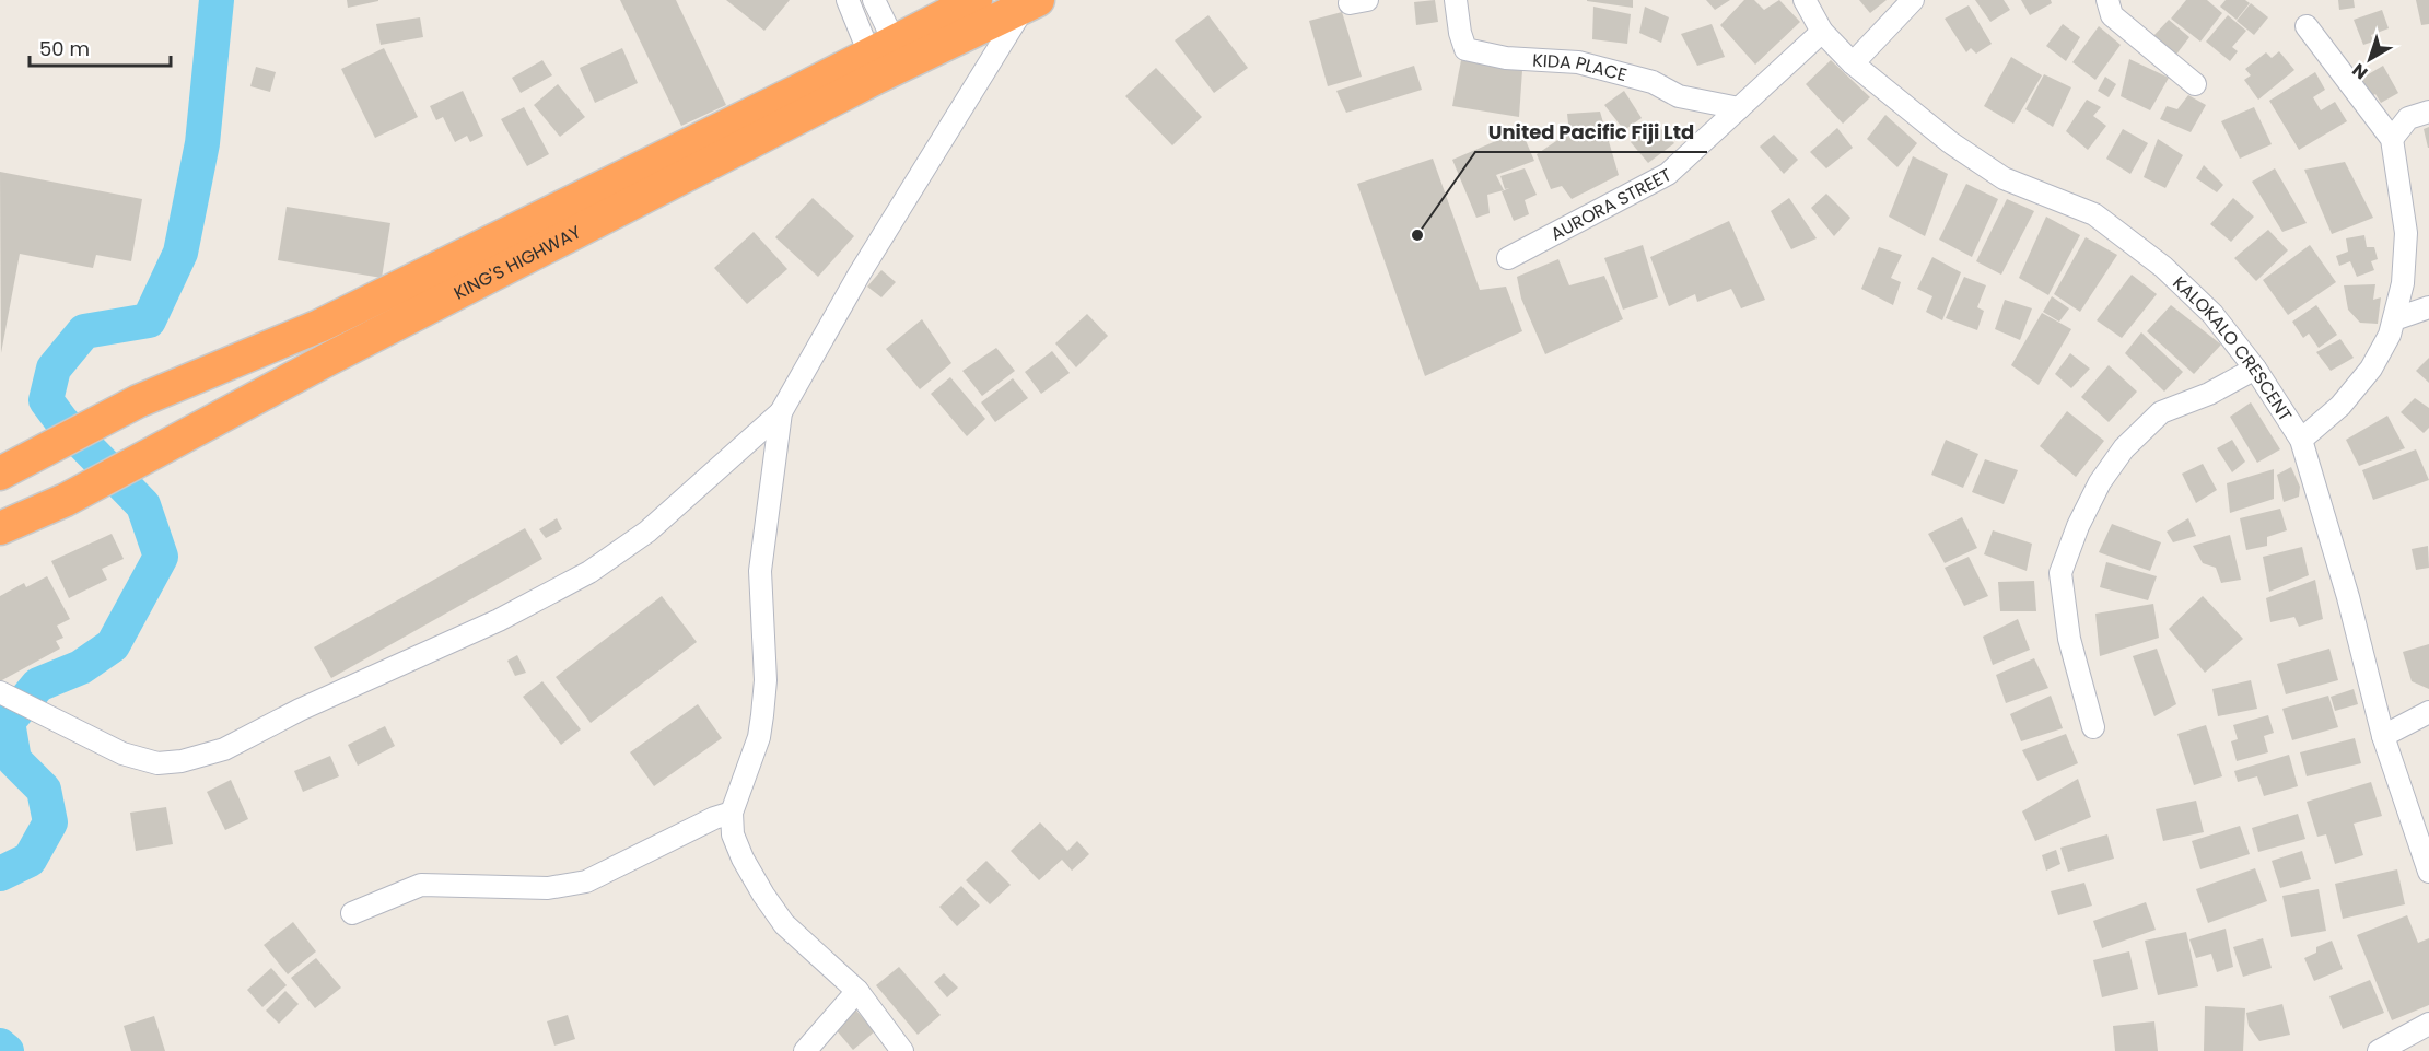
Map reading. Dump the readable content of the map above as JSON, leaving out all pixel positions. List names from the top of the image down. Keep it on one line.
{"streets":{"highway":["KING'S HIGHWAY"],"street":["KIDA PLACE","AURORA STREET","KALOKALO CRESCENT"]},"crossings":[["KIDA PLACE","AURORA STREET"],["AURORA STREET","KALOKALO CRESCENT"]],"places":["United Pacific Fiji Ltd"],"scale_bar":"50 m","north":"bottom left"}
